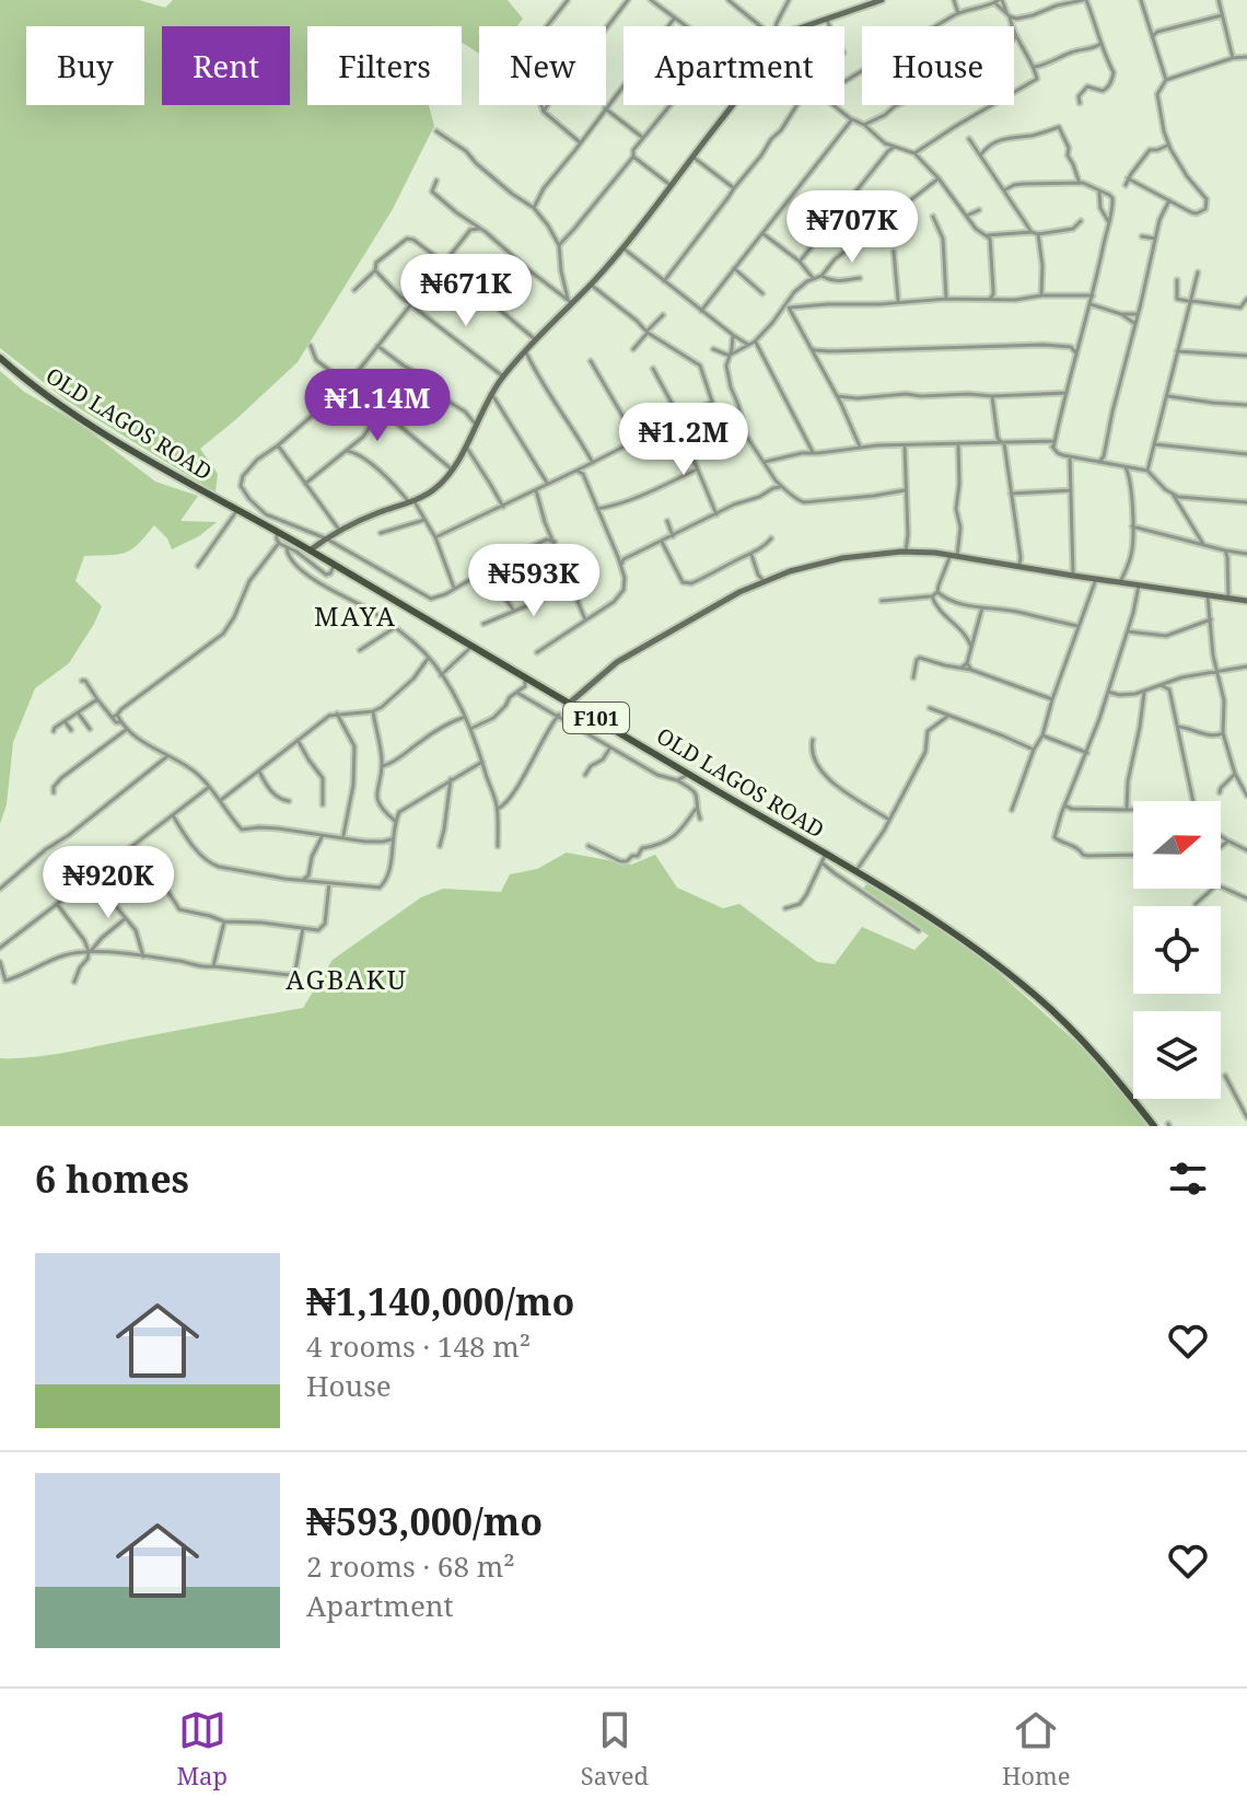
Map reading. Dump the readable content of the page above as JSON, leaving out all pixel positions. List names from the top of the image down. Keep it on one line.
{"streets":{"main road":["OLD LAGOS ROAD","F101"]},"districts":["MAYA","AGBAKU"],"north":"right","page":{"chip":["Buy","Rent","Filters","New","Apartment","House"],"price":["₦707K","₦671K","₦1.14M","₦1.2M","₦593K","₦920K"],"heading":"6 homes","list":[{"name":"₦1,140,000/mo","note":"4 rooms · 148 m² · House"},{"name":"₦593,000/mo","note":"2 rooms · 68 m² · Apartment"}],"tabs":["Map","Saved","Home"]}}
